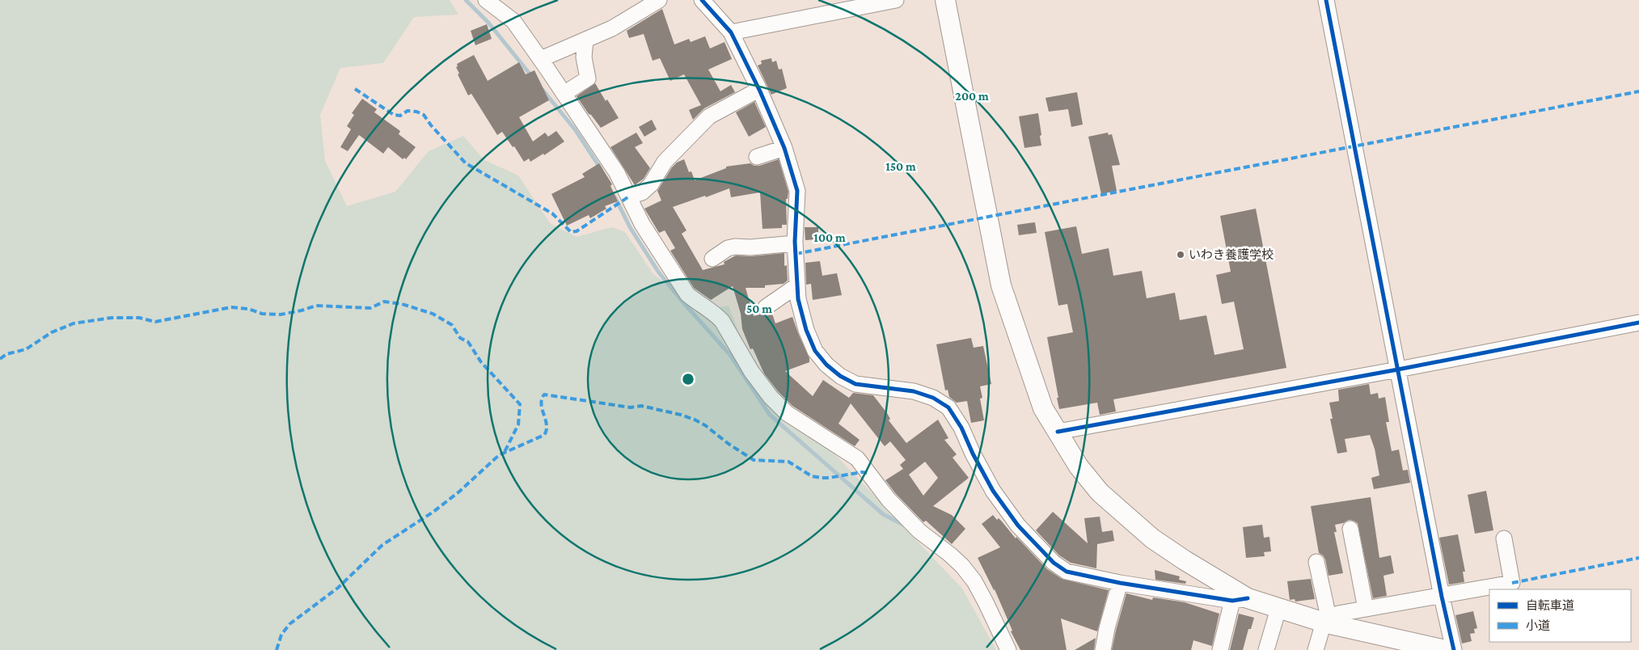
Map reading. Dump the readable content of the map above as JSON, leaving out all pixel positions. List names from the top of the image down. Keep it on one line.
{"places":["いわき養護学校"],"legend":["自転車道","小道"],"rings":["200 m","150 m","100 m","50 m"]}
